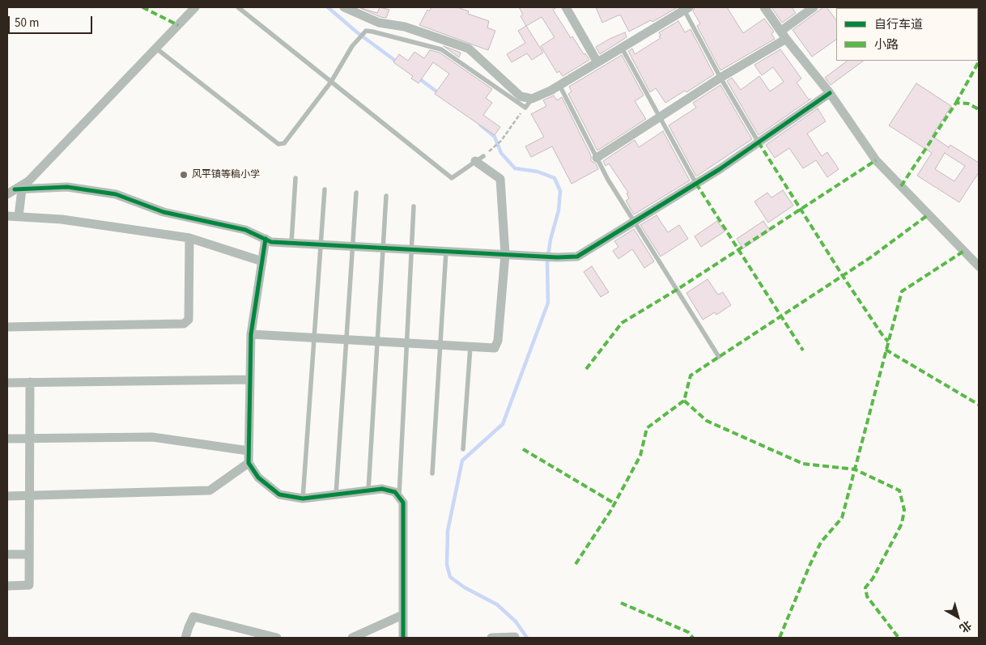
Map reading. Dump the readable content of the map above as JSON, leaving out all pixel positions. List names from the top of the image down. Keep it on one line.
{"places":["风平镇等稿小学"],"legend":["自行车道","小路"],"scale_bar":"50 m","north":"bottom right"}
